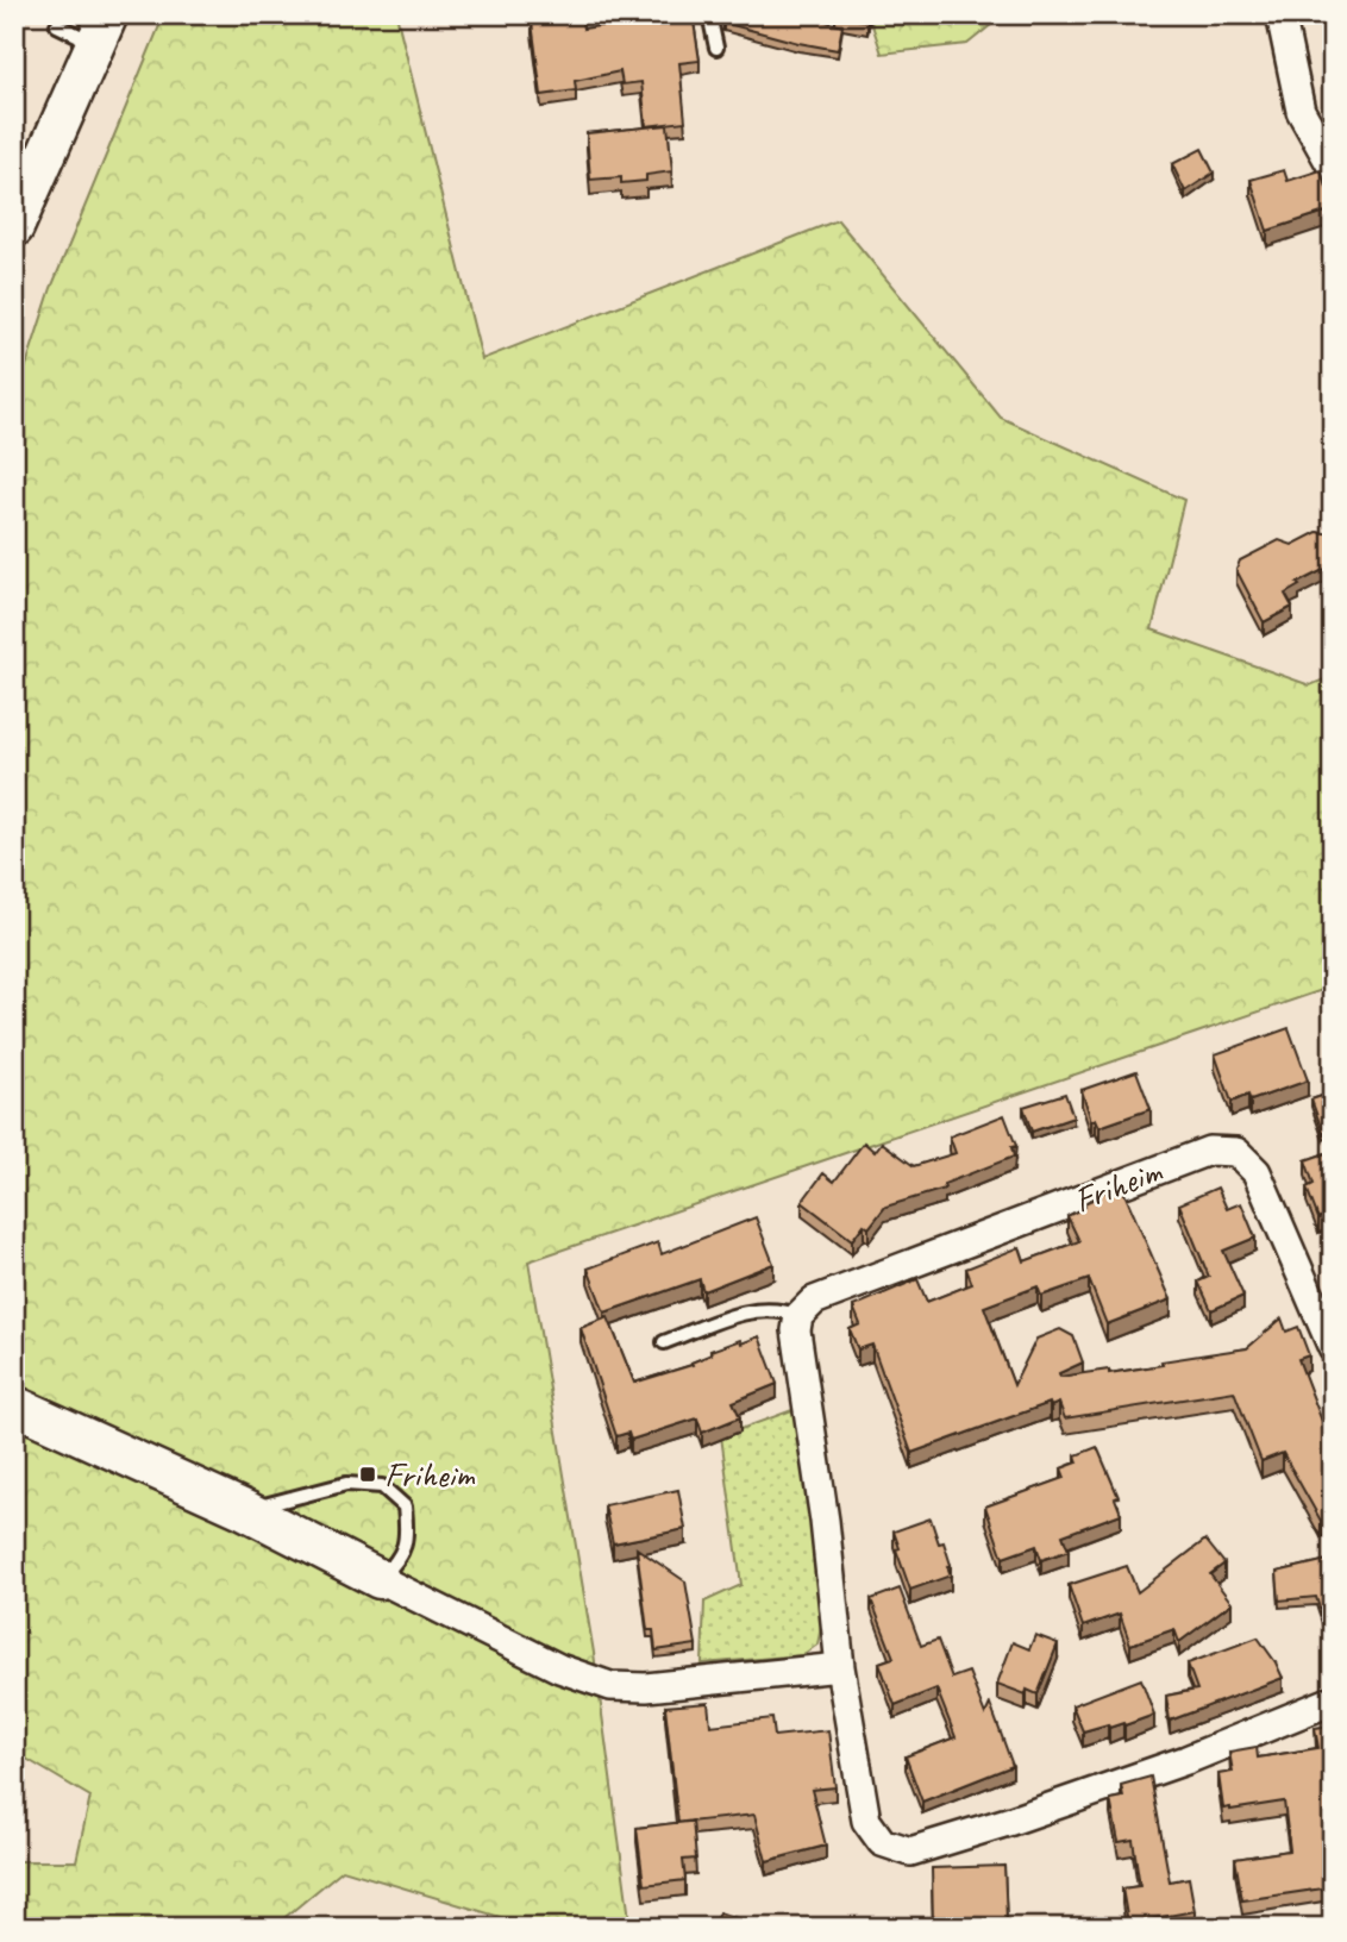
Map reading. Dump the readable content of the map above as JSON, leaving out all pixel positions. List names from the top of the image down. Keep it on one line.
{"streets":{"street":["Friheim"]},"places":{"transit":["Friheim"]}}
